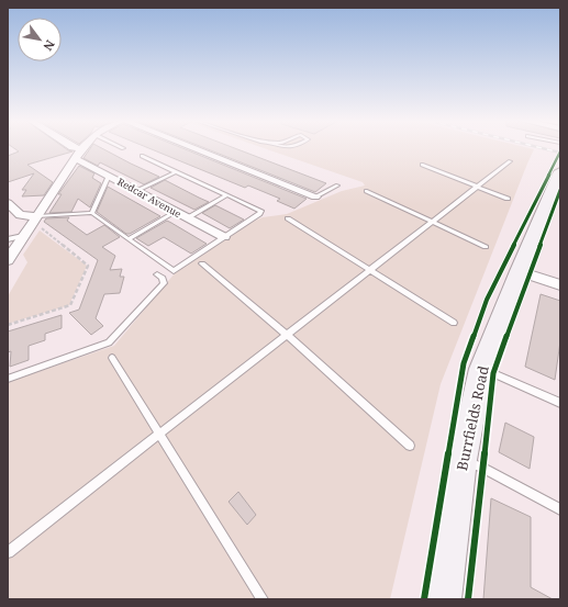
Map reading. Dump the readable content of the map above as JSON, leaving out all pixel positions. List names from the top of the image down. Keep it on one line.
{"streets":{"street":["Redcar Avenue","Burrfields Road"]},"north":"bottom right"}
